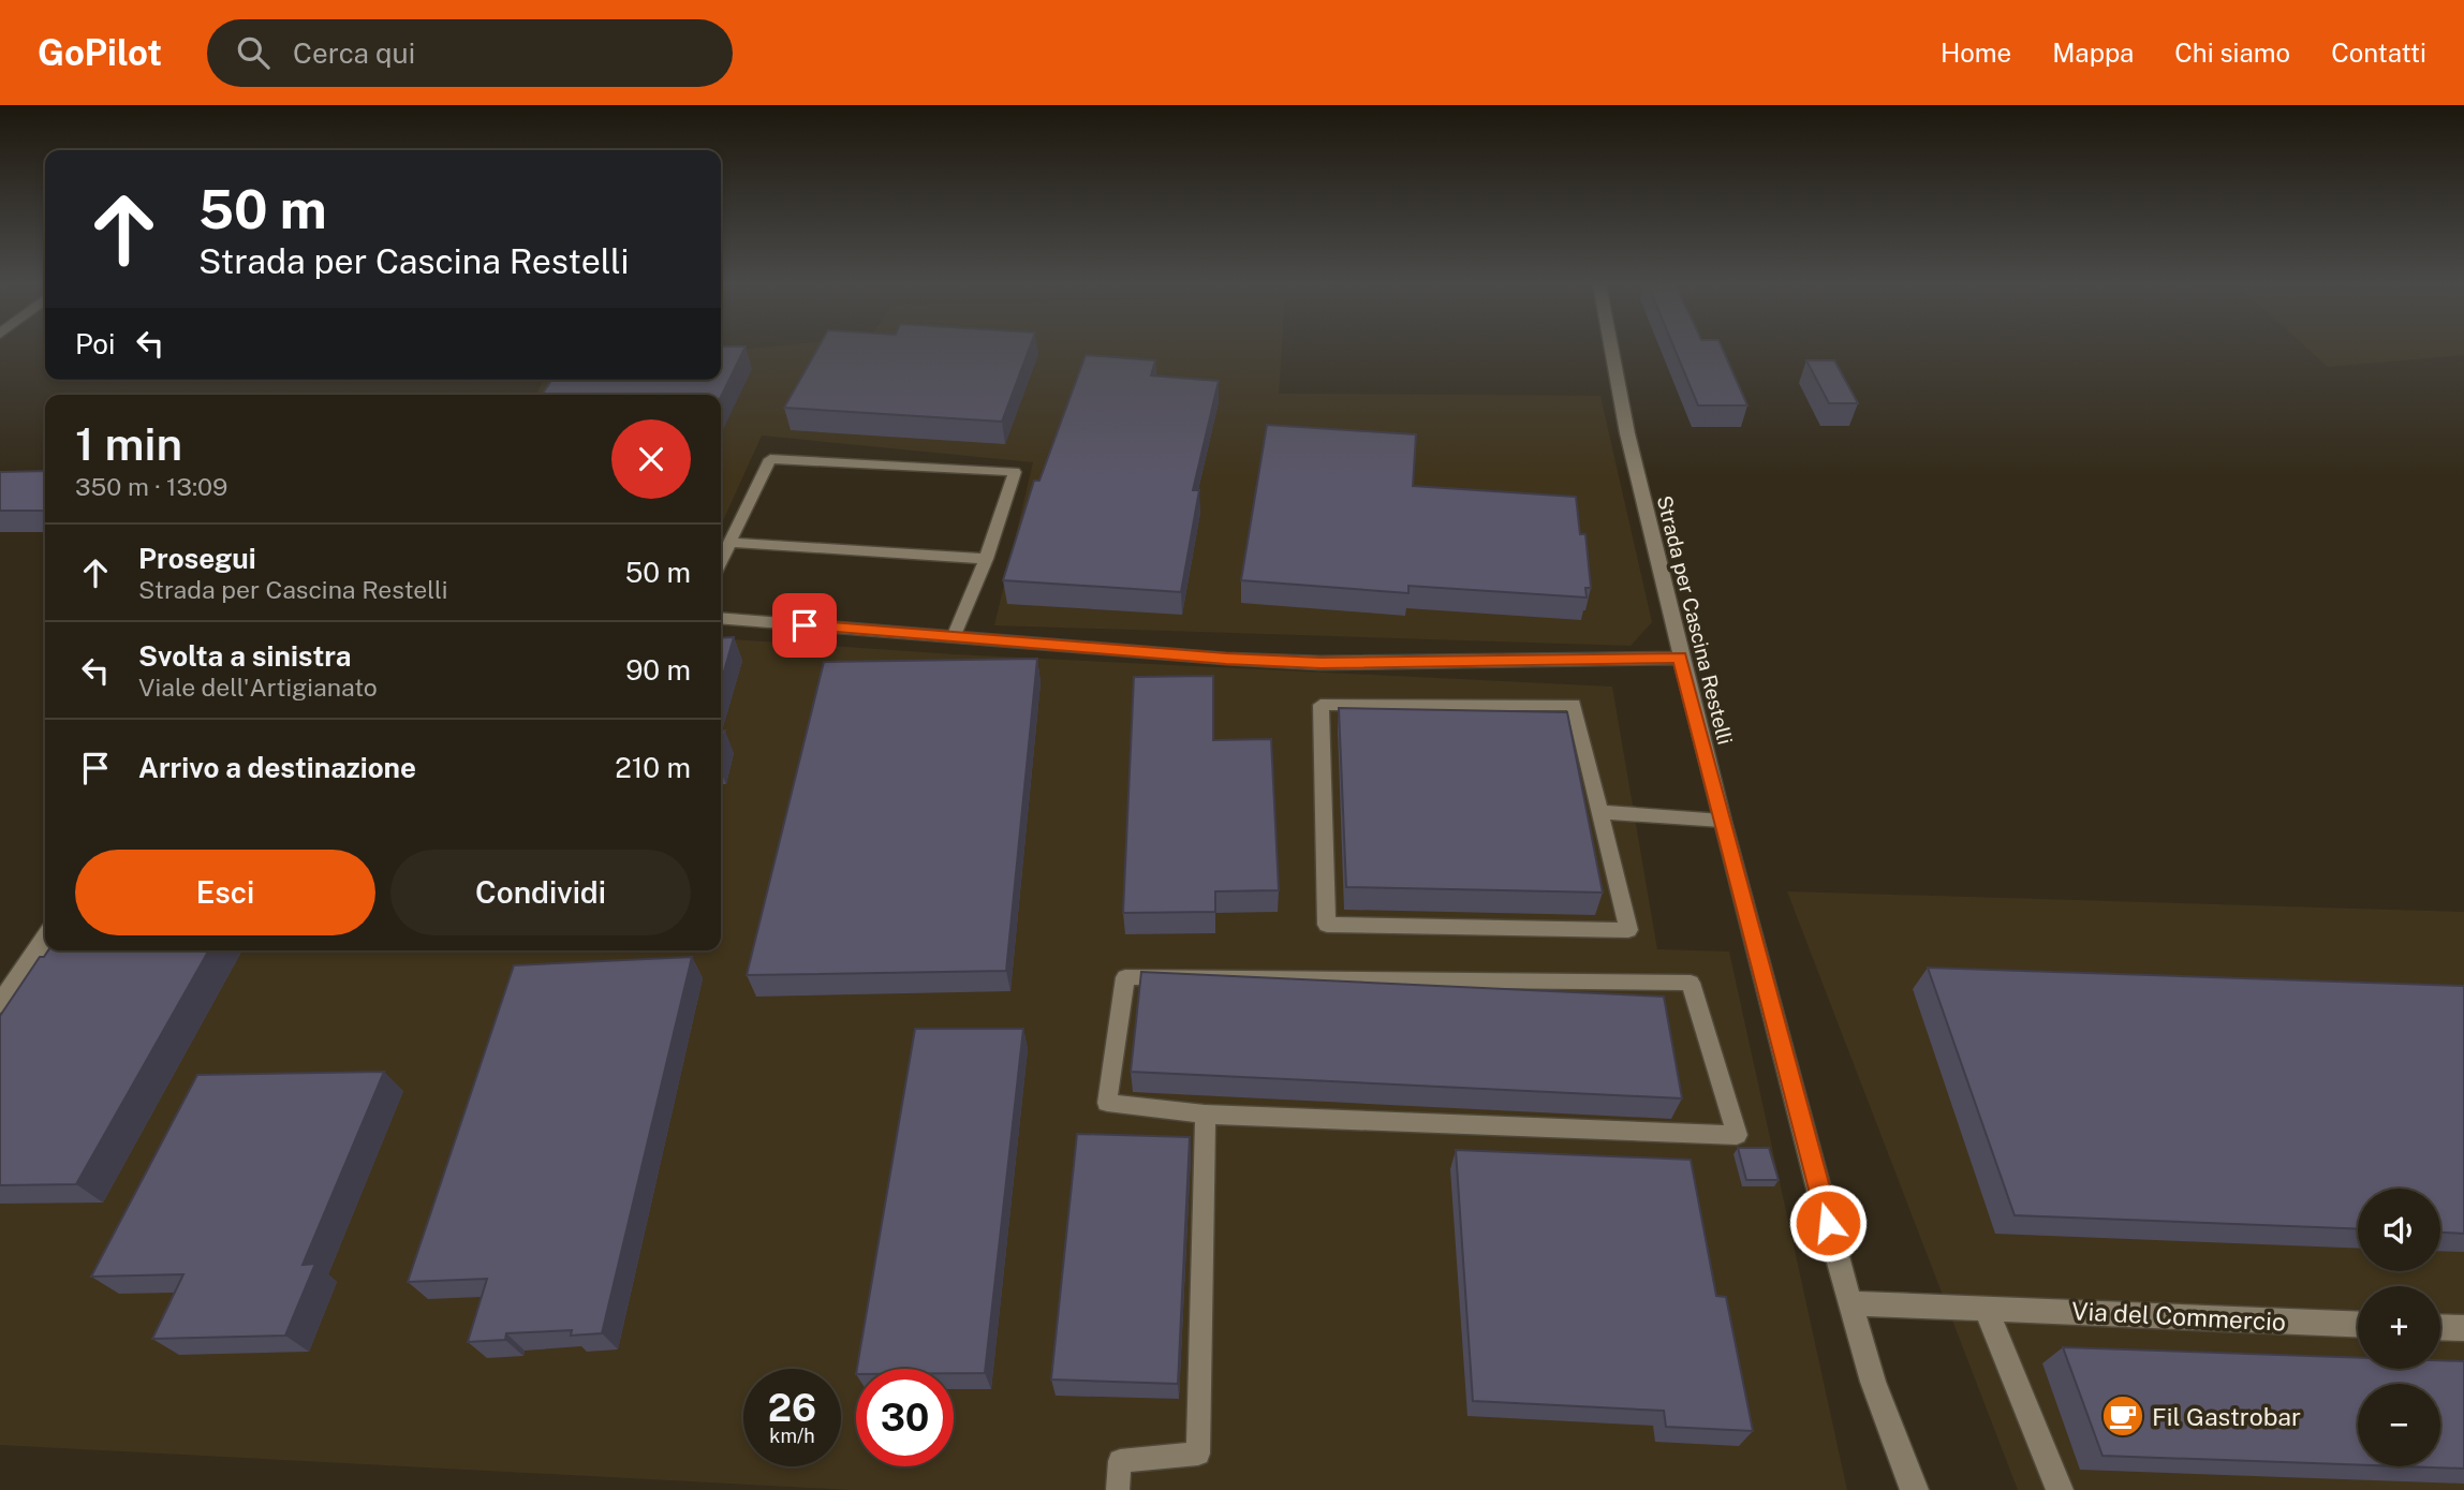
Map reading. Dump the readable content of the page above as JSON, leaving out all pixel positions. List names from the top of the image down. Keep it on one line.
{"streets":{"street":["Strada per Cascina Restelli","Via del Commercio"]},"crossings":[["Strada per Cascina Restelli","Via del Commercio"]],"places":{"cafe":["Fil Gastrobar"]},"page":{"header":"GoPilot","search":"Cerca qui","nav":["Home","Mappa","Chi siamo","Contatti"],"turn":["50 m","Strada per Cascina Restelli"],"then":"Poi","heading":["1 min","350 m · 13:09"],"list":[{"name":"Prosegui","note":"Strada per Cascina Restelli","value":"50 m"},{"name":"Svolta a sinistra","note":"Viale dell'Artigianato","value":"90 m"},{"name":"Arrivo a destinazione","value":"210 m"}],"buttons":["Esci","Condividi"],"map_buttons":["+","−"],"speed":"26 km/h","limit":"30"}}
